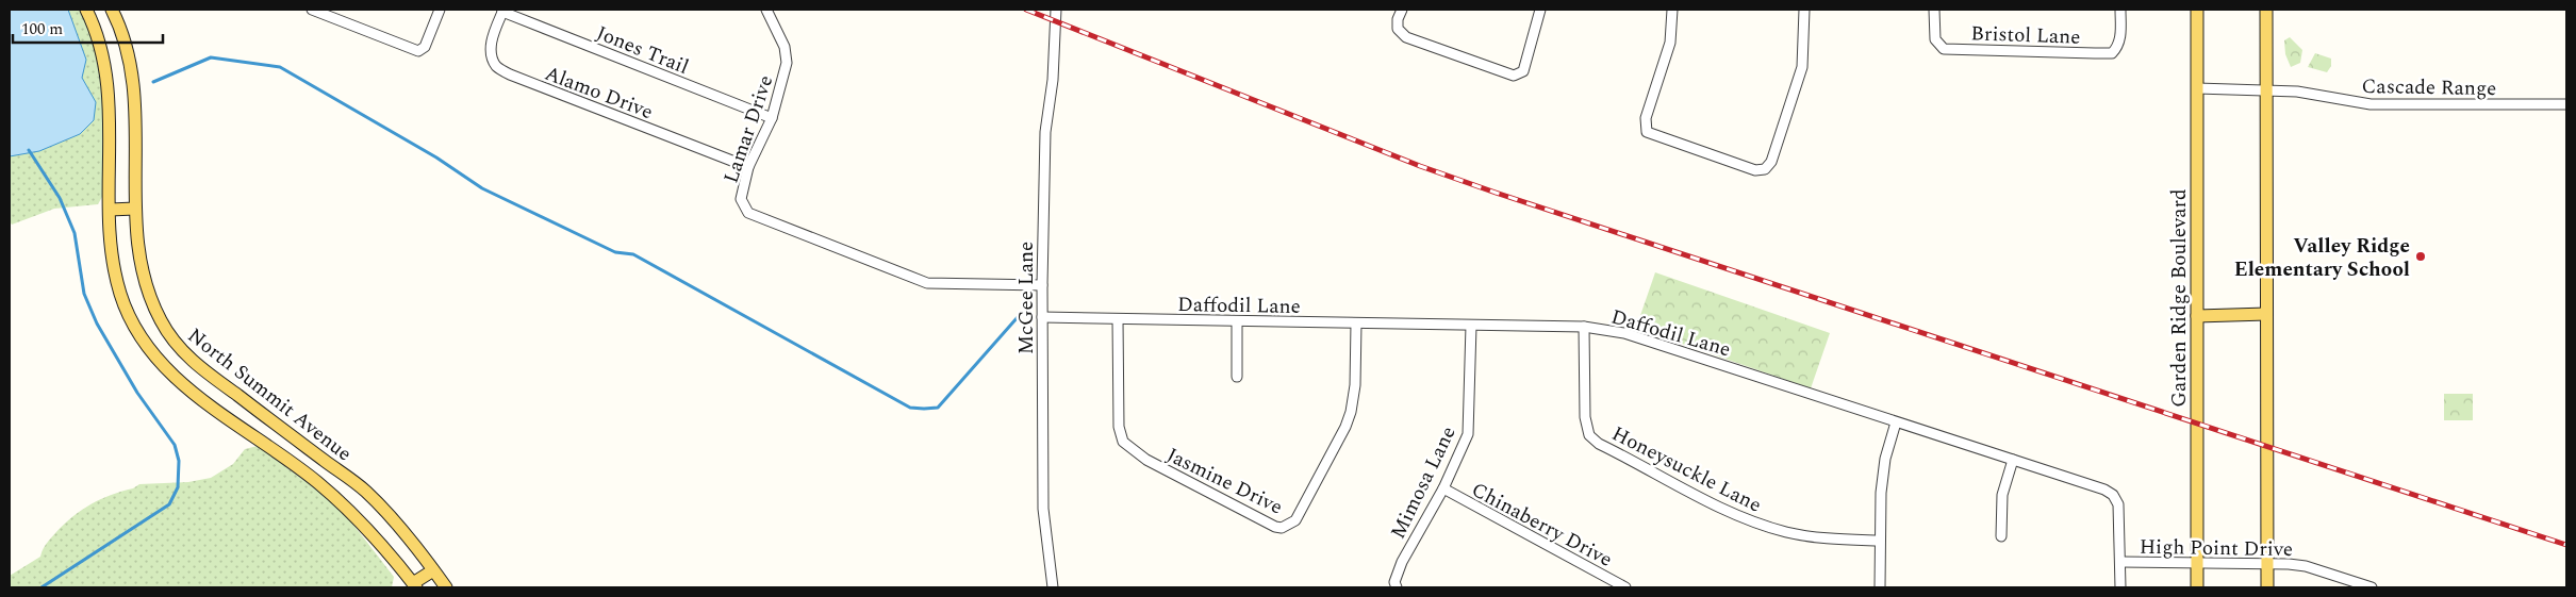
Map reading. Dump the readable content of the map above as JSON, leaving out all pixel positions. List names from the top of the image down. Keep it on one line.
{"streets":{"main road":["Garden Ridge Boulevard","North Summit Avenue"],"street":["Bristol Lane","Jones Trail","Cascade Range","Alamo Drive","Lamar Drive","McGee Lane","Daffodil Lane","Honeysuckle Lane","Jasmine Drive","Mimosa Lane","Chinaberry Drive","High Point Drive"]},"crossings":[["Jones Trail","Alamo Drive"],["Jones Trail","Lamar Drive"],["Cascade Range","Garden Ridge Boulevard"],["Alamo Drive","Lamar Drive"],["Lamar Drive","McGee Lane"],["McGee Lane","Daffodil Lane"],["Garden Ridge Boulevard","High Point Drive"],["Daffodil Lane","Honeysuckle Lane"],["Daffodil Lane","Jasmine Drive"],["Daffodil Lane","Mimosa Lane"],["Daffodil Lane","High Point Drive"],["Mimosa Lane","Chinaberry Drive"]],"places":["Valley Ridge Elementary School"],"scale_bar":"100 m"}
